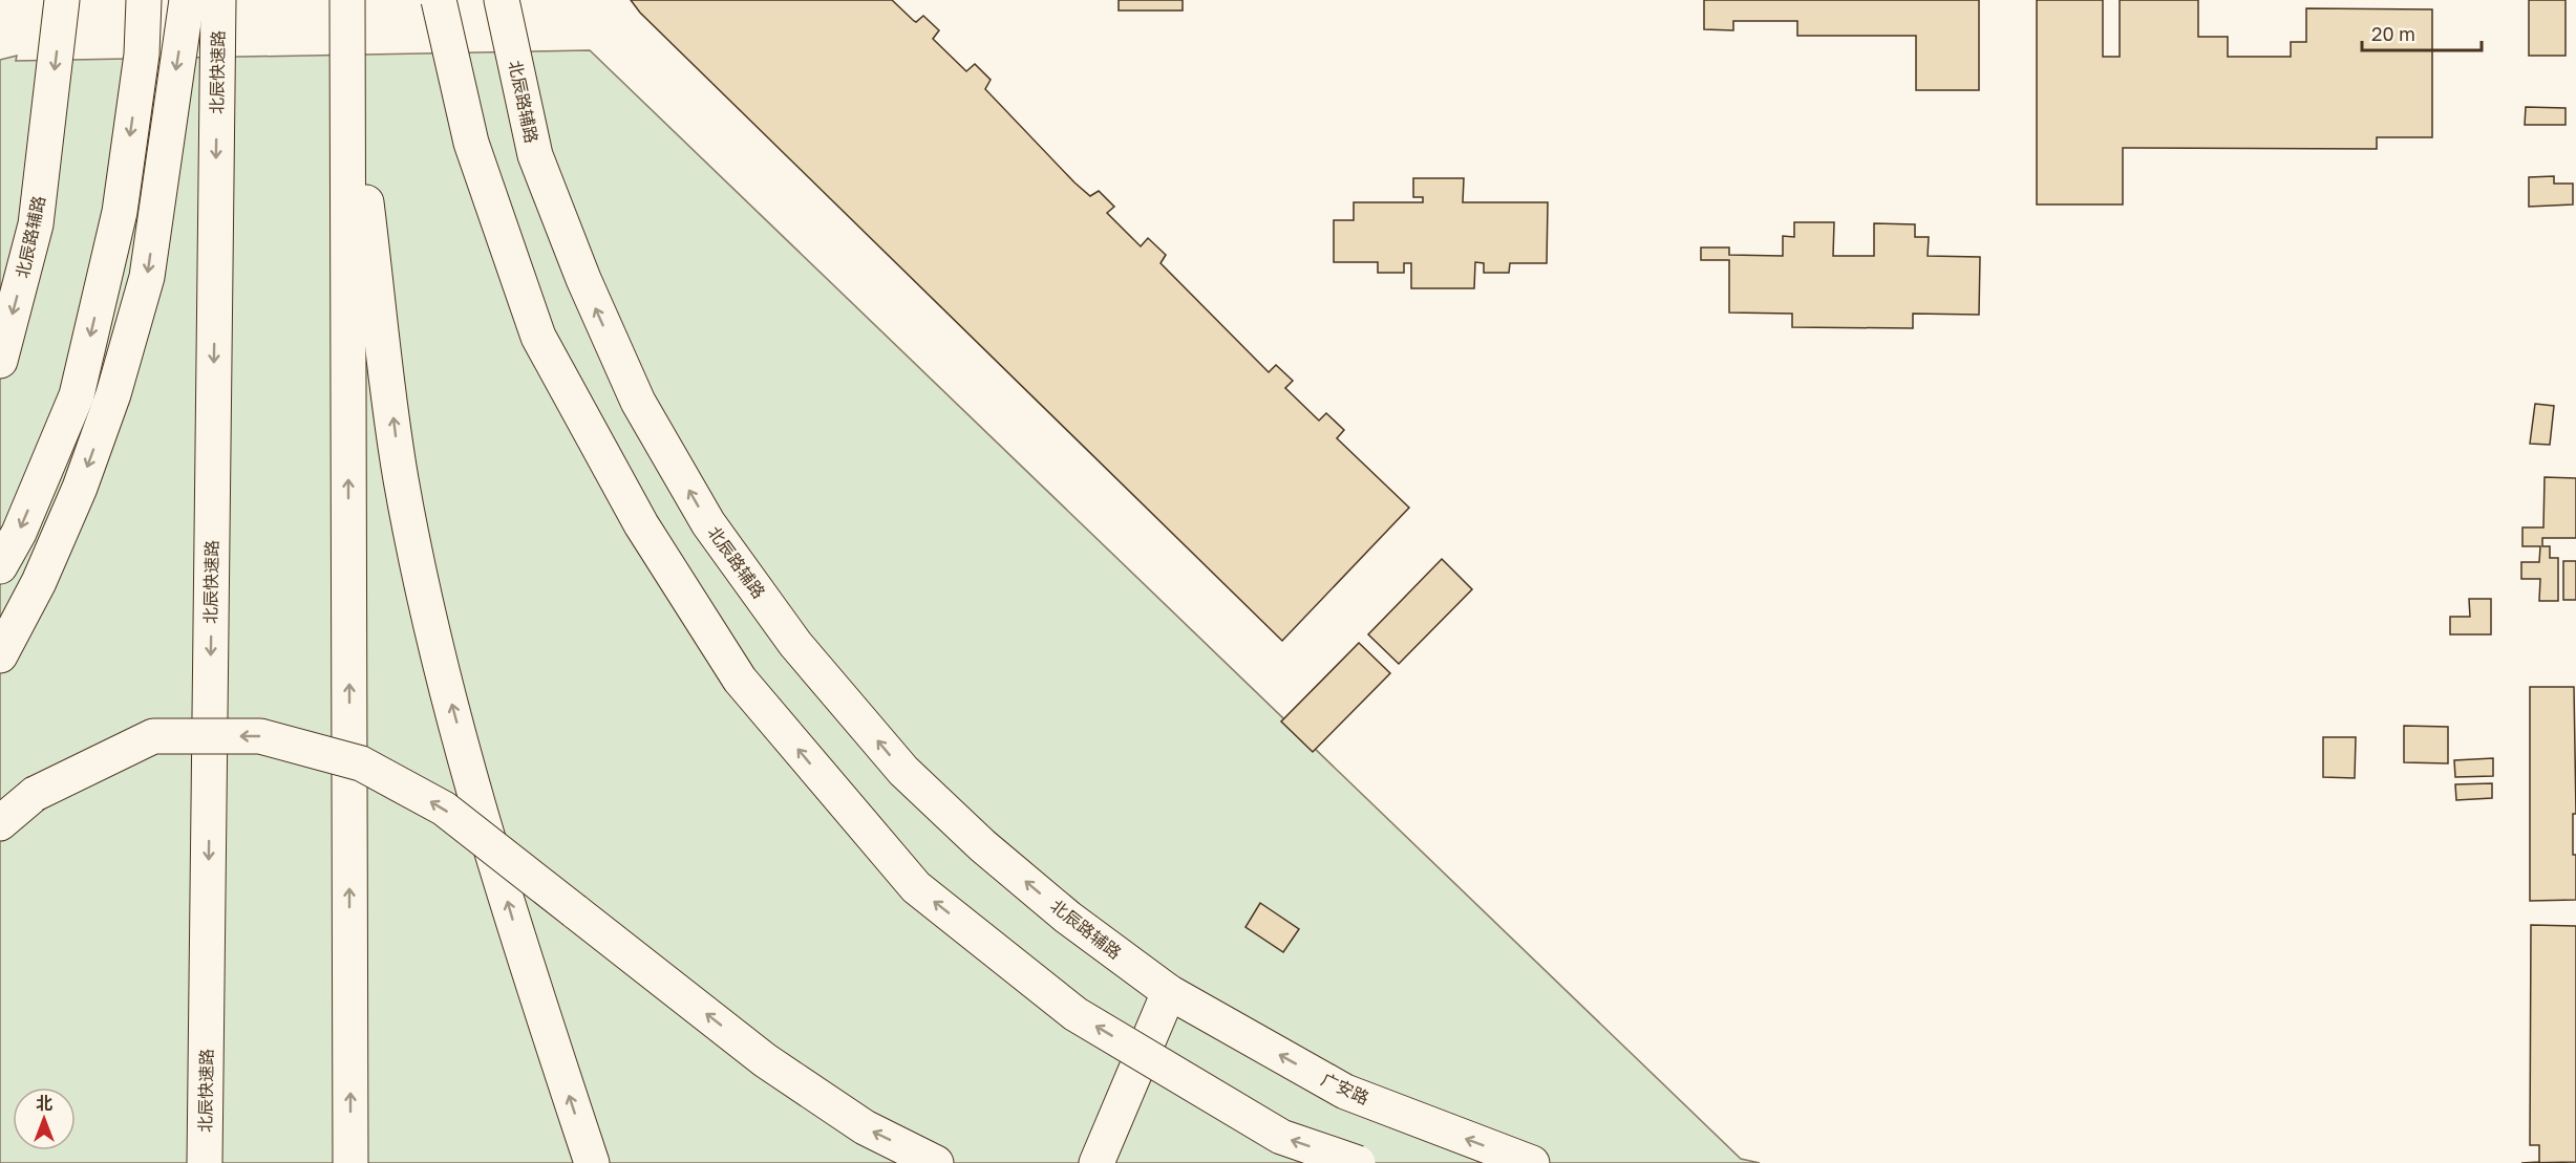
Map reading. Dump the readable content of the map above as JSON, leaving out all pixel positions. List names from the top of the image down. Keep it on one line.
{"streets":{"main road":["北辰快速路","北辰路辅路","广安路"]},"crossings":[["北辰路辅路","广安路"]],"one_way":["广安路"],"scale_bar":"20 m","north":"top"}
